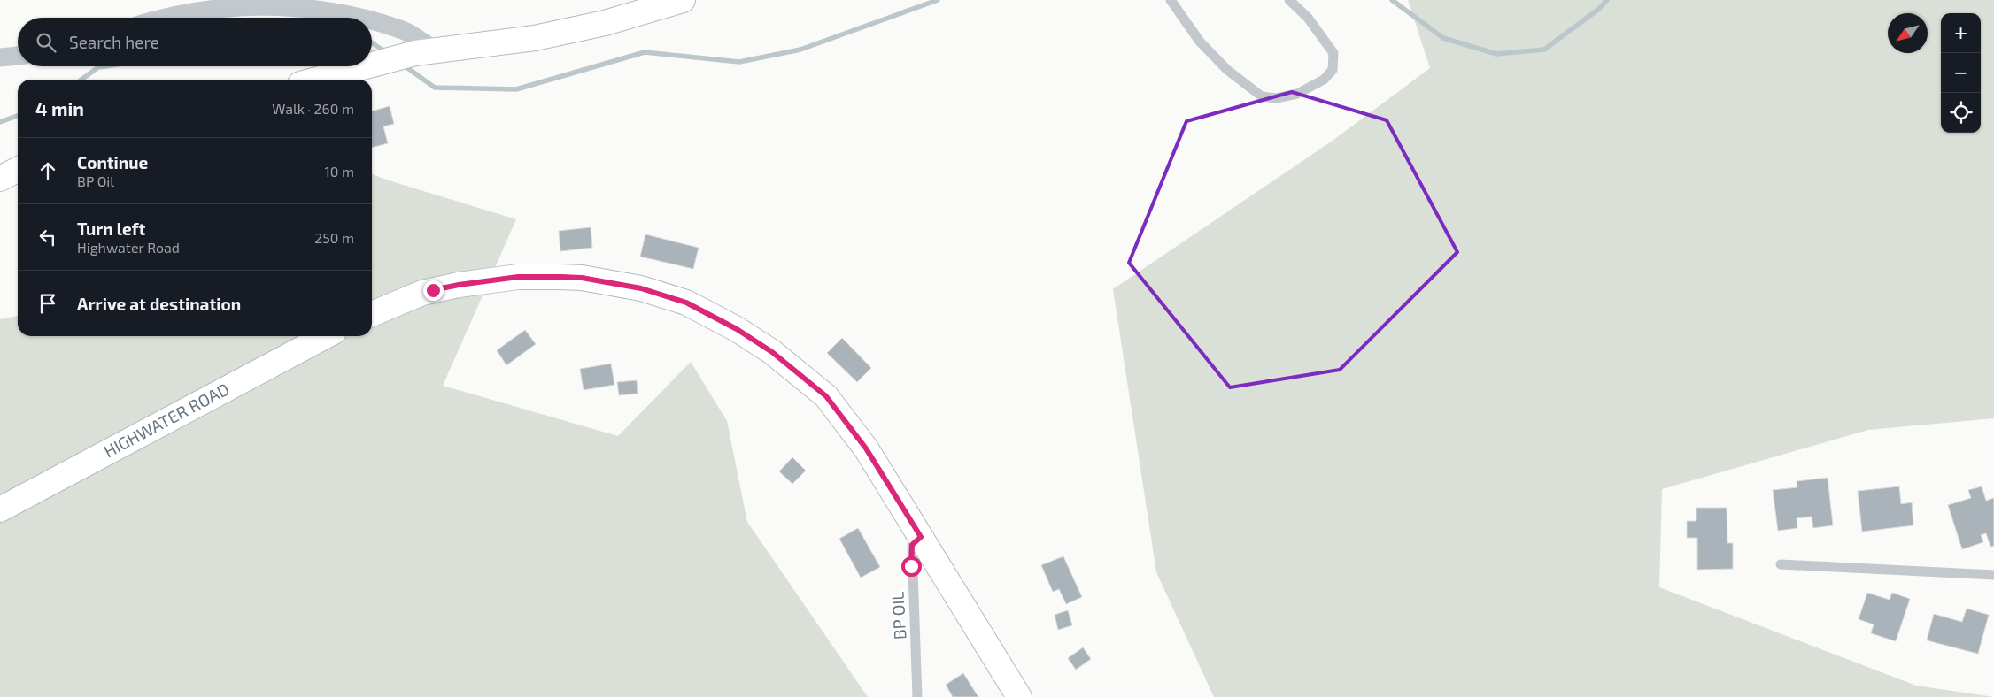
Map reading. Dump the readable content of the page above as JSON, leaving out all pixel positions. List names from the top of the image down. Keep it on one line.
{"streets":{"street":["HIGHWATER ROAD"],"lane":["BP OIL"]},"north":"bottom left","page":{"map_buttons":["+","−"],"search":"Search here","heading":["4 min","Walk · 260 m"],"list":[["Continue","BP Oil","10 m"],["Turn left","Highwater Road","250 m"],"Arrive at destination"]}}
